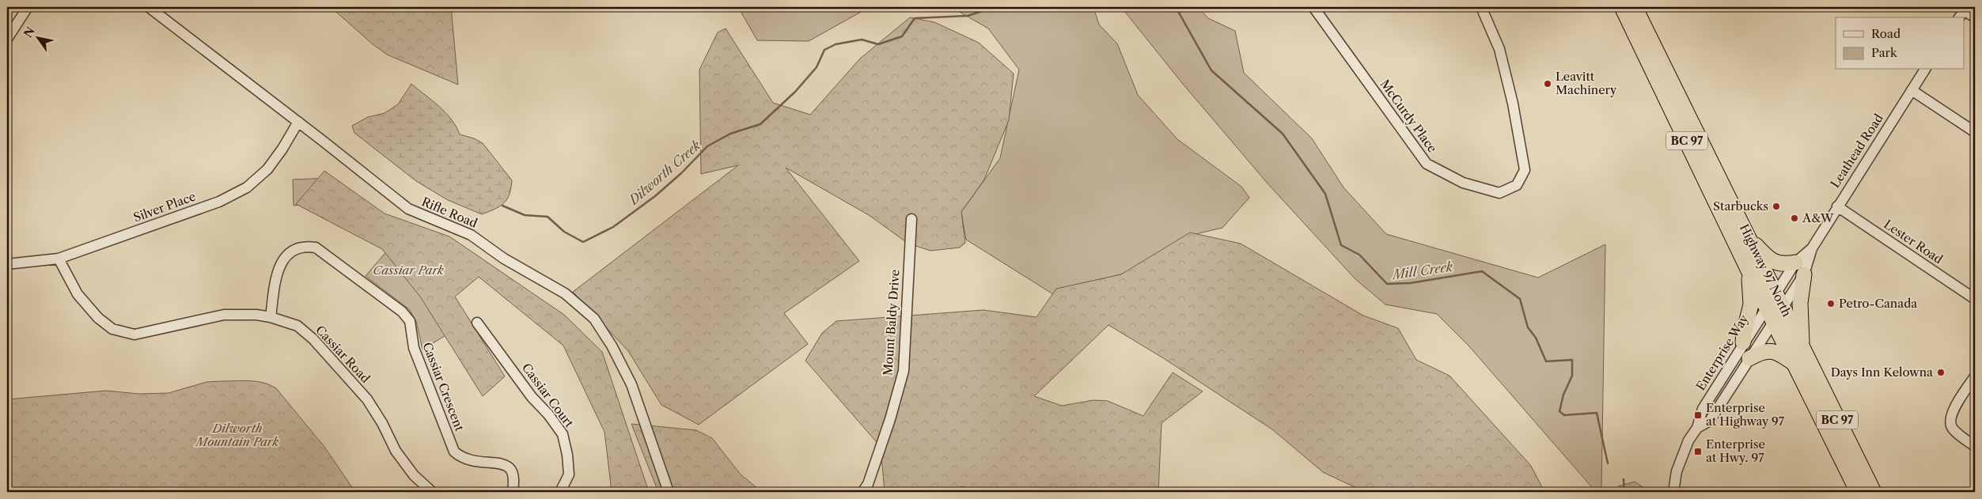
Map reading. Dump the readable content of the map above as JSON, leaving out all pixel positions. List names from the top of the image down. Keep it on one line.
{"streets":{"highway":["BC 97","Highway 97 North"],"street":["McCurdy Place","Leathead Road","Silver Place","Rifle Road","Lester Road","Mount Baldy Drive","Enterprise Way","Cassiar Road","Cassiar Crescent","Cassiar Court"]},"crossings":[["Leathead Road","Lester Road"],["Leathead Road","Highway 97 North"],["Leathead Road","Enterprise Way"],["Silver Place","Rifle Road"],["Silver Place","Cassiar Road"],["Highway 97 North","Enterprise Way"],["Cassiar Road","Cassiar Crescent"]],"water":["Dilworth Creek","Mill Creek"],"parks":["Cassiar Park","Dilworth Mountain Park"],"places":{"other":["Leavitt Machinery","Starbucks","A&W","Petro-Canada","Days Inn Kelowna"],"transit":["Enterprise at Highway 97","Enterprise at Hwy. 97"]},"legend":["Road","Park"],"north":"top left"}
